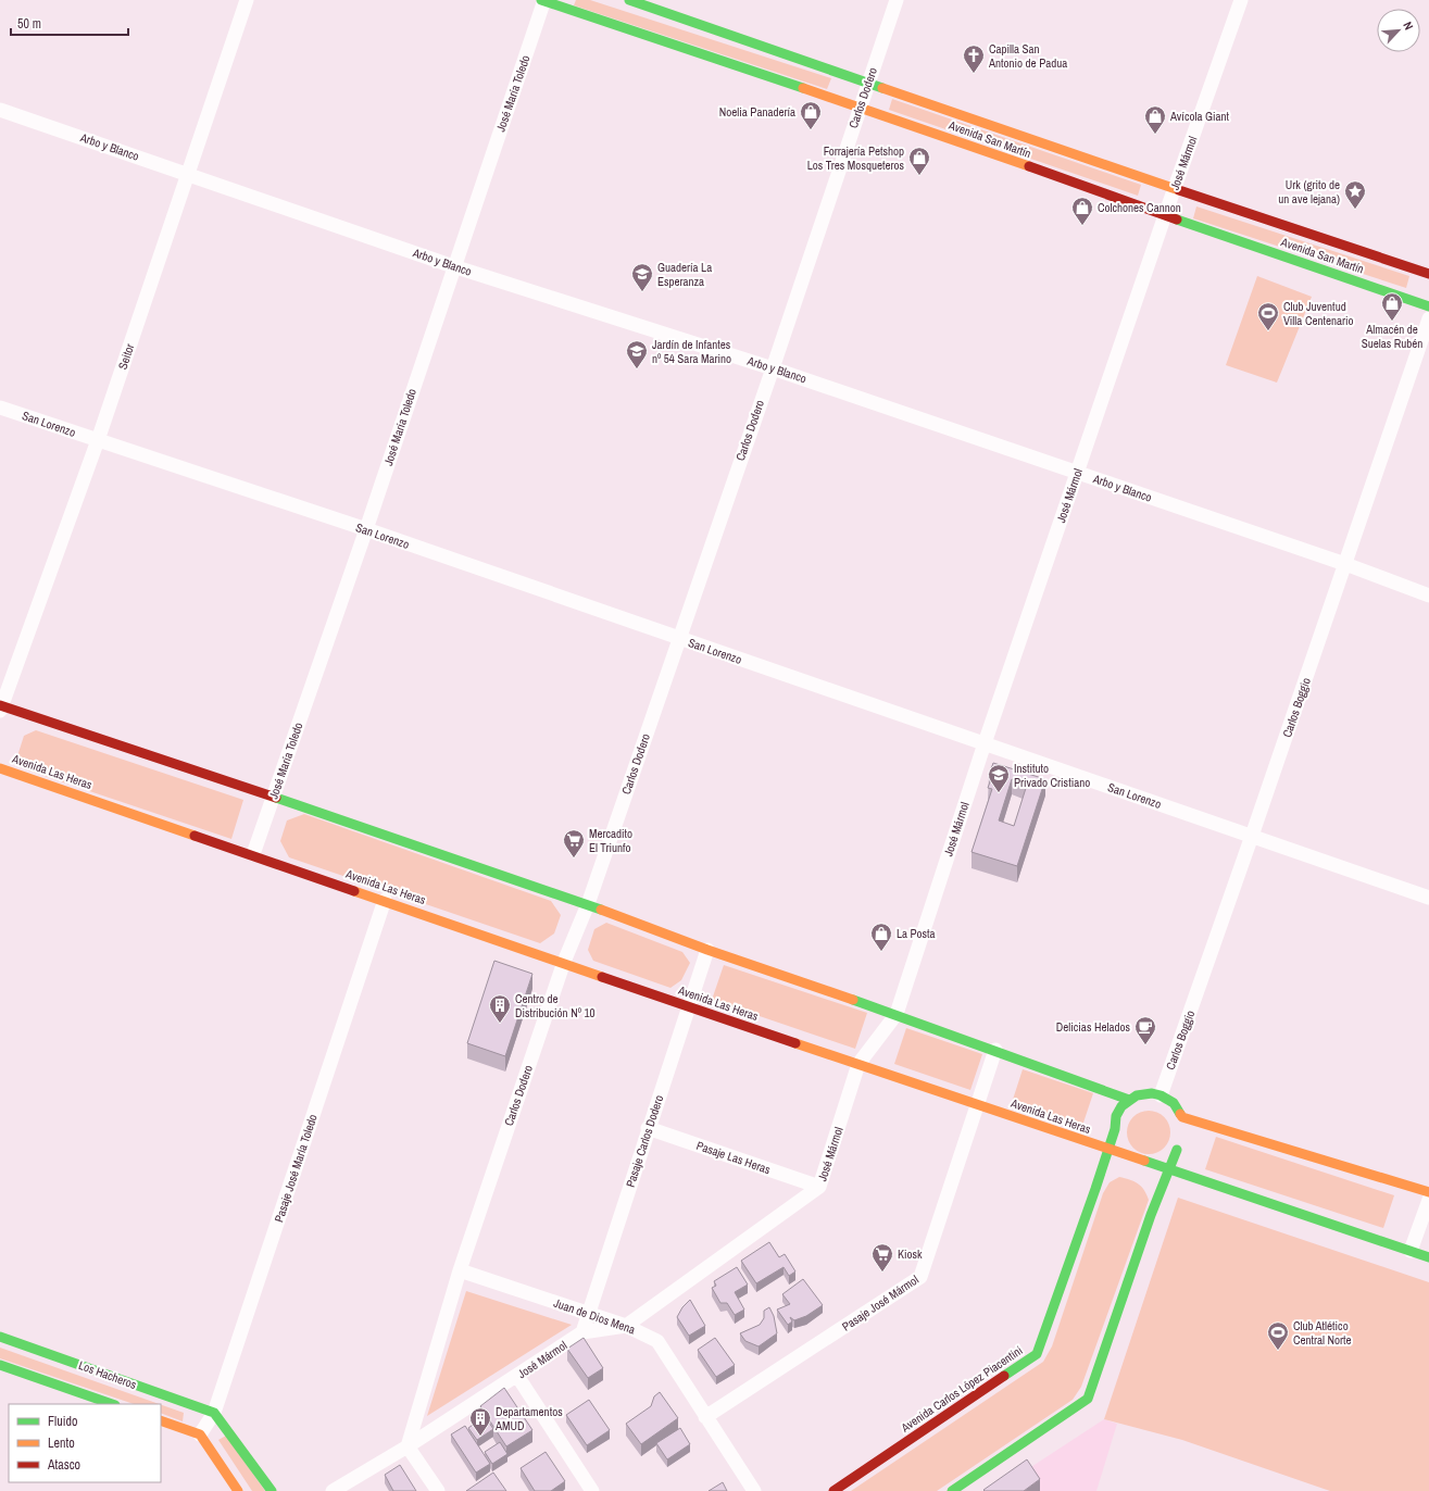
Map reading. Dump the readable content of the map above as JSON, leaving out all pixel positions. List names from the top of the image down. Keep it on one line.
{"streets":{"main road":["Avenida San Martín","Avenida Las Heras","Los Hacheros","Avenida Carlos López Piacentini"],"street":["José María Toledo","Carlos Dodero","Arbo y Blanco","José Mármol","Seitor","San Lorenzo","Carlos Boggio","Pasaje Carlos Dodero","Pasaje Las Heras","Pasaje José María Toledo","Pasaje José Mármol","Juan de Dios Mena"]},"crossings":[["José María Toledo","Avenida San Martín"],["José María Toledo","Arbo y Blanco"],["José María Toledo","San Lorenzo"],["José María Toledo","Avenida Las Heras"],["Carlos Dodero","Avenida San Martín"],["Carlos Dodero","Arbo y Blanco"],["Carlos Dodero","José Mármol"],["Carlos Dodero","San Lorenzo"],["Carlos Dodero","Avenida Las Heras"],["Carlos Dodero","Juan de Dios Mena"],["Avenida San Martín","José Mármol"],["Arbo y Blanco","José Mármol"],["Arbo y Blanco","Seitor"],["Arbo y Blanco","Carlos Boggio"],["José Mármol","San Lorenzo"],["José Mármol","Avenida Las Heras"],["José Mármol","Pasaje Carlos Dodero"],["José Mármol","Pasaje Las Heras"],["José Mármol","Juan de Dios Mena"],["Seitor","San Lorenzo"],["San Lorenzo","Carlos Boggio"],["Carlos Boggio","Avenida Las Heras"],["Carlos Boggio","Avenida Carlos López Piacentini"],["Avenida Las Heras","Pasaje Carlos Dodero"],["Avenida Las Heras","Pasaje José María Toledo"],["Avenida Las Heras","Pasaje José Mármol"],["Avenida Las Heras","Avenida Carlos López Piacentini"],["Pasaje Carlos Dodero","Pasaje Las Heras"],["Pasaje Carlos Dodero","Juan de Dios Mena"],["Pasaje José María Toledo","Los Hacheros"],["Pasaje José Mármol","Juan de Dios Mena"]],"places":{"church":["Capilla San Antonio de Padua"],"shop":["Noelia Panadería","Avícola Giant","Forrajería Petshop Los Tres Mosqueteros","Colchones Cannon","Almacén de Suelas Rubén","La Posta"],"place":["Urk (grito de un ave lejana)"],"school or university":["Guadería La Esperanza","Jardín de Infantes nº 54 Sara Marino","Instituto Privado Cristiano"],"sports":["Club Juventud Villa Centenario","Club Atlético Central Norte"],"supermarket":["Mercadito El Triunfo","Kiosk"],"building":["Centro de Distribución Nº 10","Departamentos AMUD"],"cafe":["Delicias Helados"]},"legend":["Fluido","Lento","Atasco"],"scale_bar":"50 m","north":"top right"}
